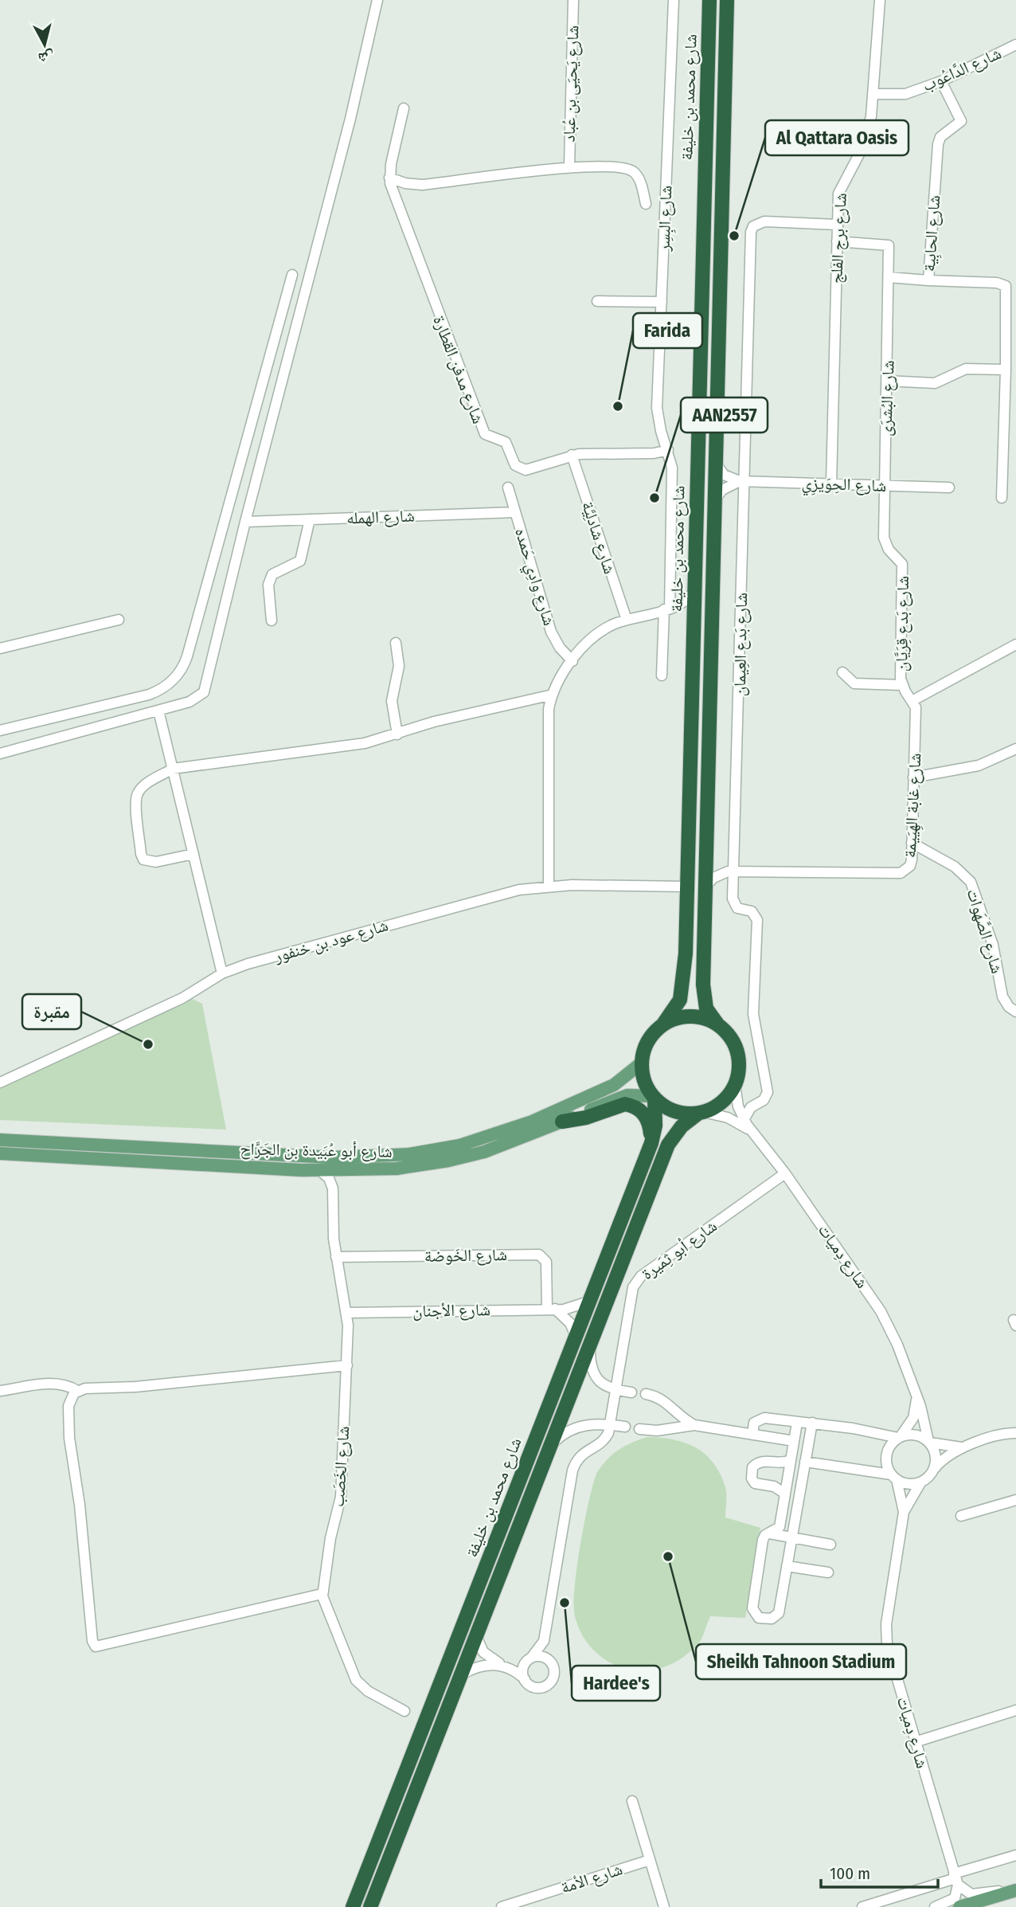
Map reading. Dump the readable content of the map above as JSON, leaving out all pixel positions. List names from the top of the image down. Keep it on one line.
{"streets":{"highway":["شارع محمد بن خليفة"],"main road":["شارع أبو عُبَيدة بن الجَرَّاح"],"street":["شارع الدَّاعُوب","شارع يَحيَى بن عُباد","شارع البِسِر","شارع الحابِية","شارع برج الفلج","شارع مدفن القطارة","شارع البُشرَى","شارع الحِوَيزِي","شارع الهمله","شارع شادلِيَّة","شارع وادِي حَمده","شارع بَدع قِرَيَّان","شارع بَدع العِيمان","شارع غابة الهِيَيمة","شارع الصَّهَوات","شارع عود بن خنفور","شارع أبو ثِمَيرة","شارع الخَوضة","شارع دِميات","شارع الأجنان","شارع الخَصَب","شارع الأمة"]},"crossings":[["شارع الدَّاعُوب","شارع الحابِية"],["شارع الدَّاعُوب","شارع برج الفلج"],["شارع محمد بن خليفة","شارع غابة الهِيَيمة"],["شارع محمد بن خليفة","شارع عود بن خنفور"],["شارع محمد بن خليفة","شارع أبو عُبَيدة بن الجَرَّاح"],["شارع محمد بن خليفة","شارع دِميات"],["شارع محمد بن خليفة","شارع الأجنان"],["شارع البِسِر","شارع مدفن القطارة"],["شارع برج الفلج","شارع البُشرَى"],["شارع برج الفلج","شارع الحِوَيزِي"],["شارع برج الفلج","شارع بَدع العِيمان"],["شارع مدفن القطارة","شارع شادلِيَّة"],["شارع البُشرَى","شارع الحِوَيزِي"],["شارع البُشرَى","شارع بَدع قِرَيَّان"],["شارع الحِوَيزِي","شارع بَدع العِيمان"],["شارع الهمله","شارع وادِي حَمده"],["شارع بَدع قِرَيَّان","شارع غابة الهِيَيمة"],["شارع بَدع العِيمان","شارع غابة الهِيَيمة"],["شارع بَدع العِيمان","شارع دِميات"],["شارع غابة الهِيَيمة","شارع الصَّهَوات"],["شارع أبو عُبَيدة بن الجَرَّاح","شارع دِميات"],["شارع أبو ثِمَيرة","شارع دِميات"],["شارع الخَوضة","شارع الأجنان"],["شارع الخَوضة","شارع الخَصَب"],["شارع الأجنان","شارع الخَصَب"]],"places":["Al Qattara Oasis","Farida","AAN2557","مقبرة","Sheikh Tahnoon Stadium","Hardee's"],"scale_bar":"100 m","north":"bottom"}
